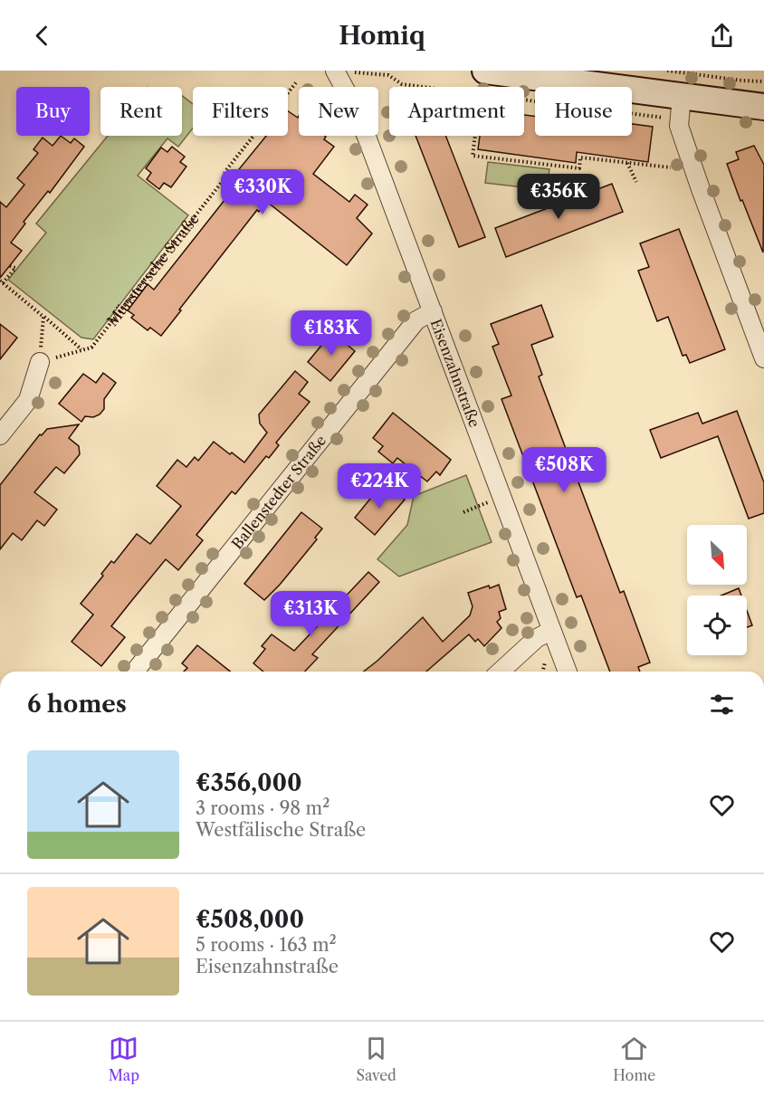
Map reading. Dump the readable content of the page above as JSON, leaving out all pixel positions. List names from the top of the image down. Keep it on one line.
{"streets":{"street":["Eisenzahnstraße","Ballenstedter Straße"],"path":["Münstersche Straße"]},"crossings":[["Eisenzahnstraße","Ballenstedter Straße"]],"north":"bottom right","page":{"header":"Homiq","chip":["Buy","Rent","Filters","New","Apartment","House"],"price":["€330K","€356K","€183K","€508K","€224K","€313K"],"heading":"6 homes","list":[{"name":"€356,000","note":"3 rooms · 98 m² · Westfälische Straße"},{"name":"€508,000","note":"5 rooms · 163 m² · Eisenzahnstraße"}],"tabs":["Map","Saved","Home"]}}
